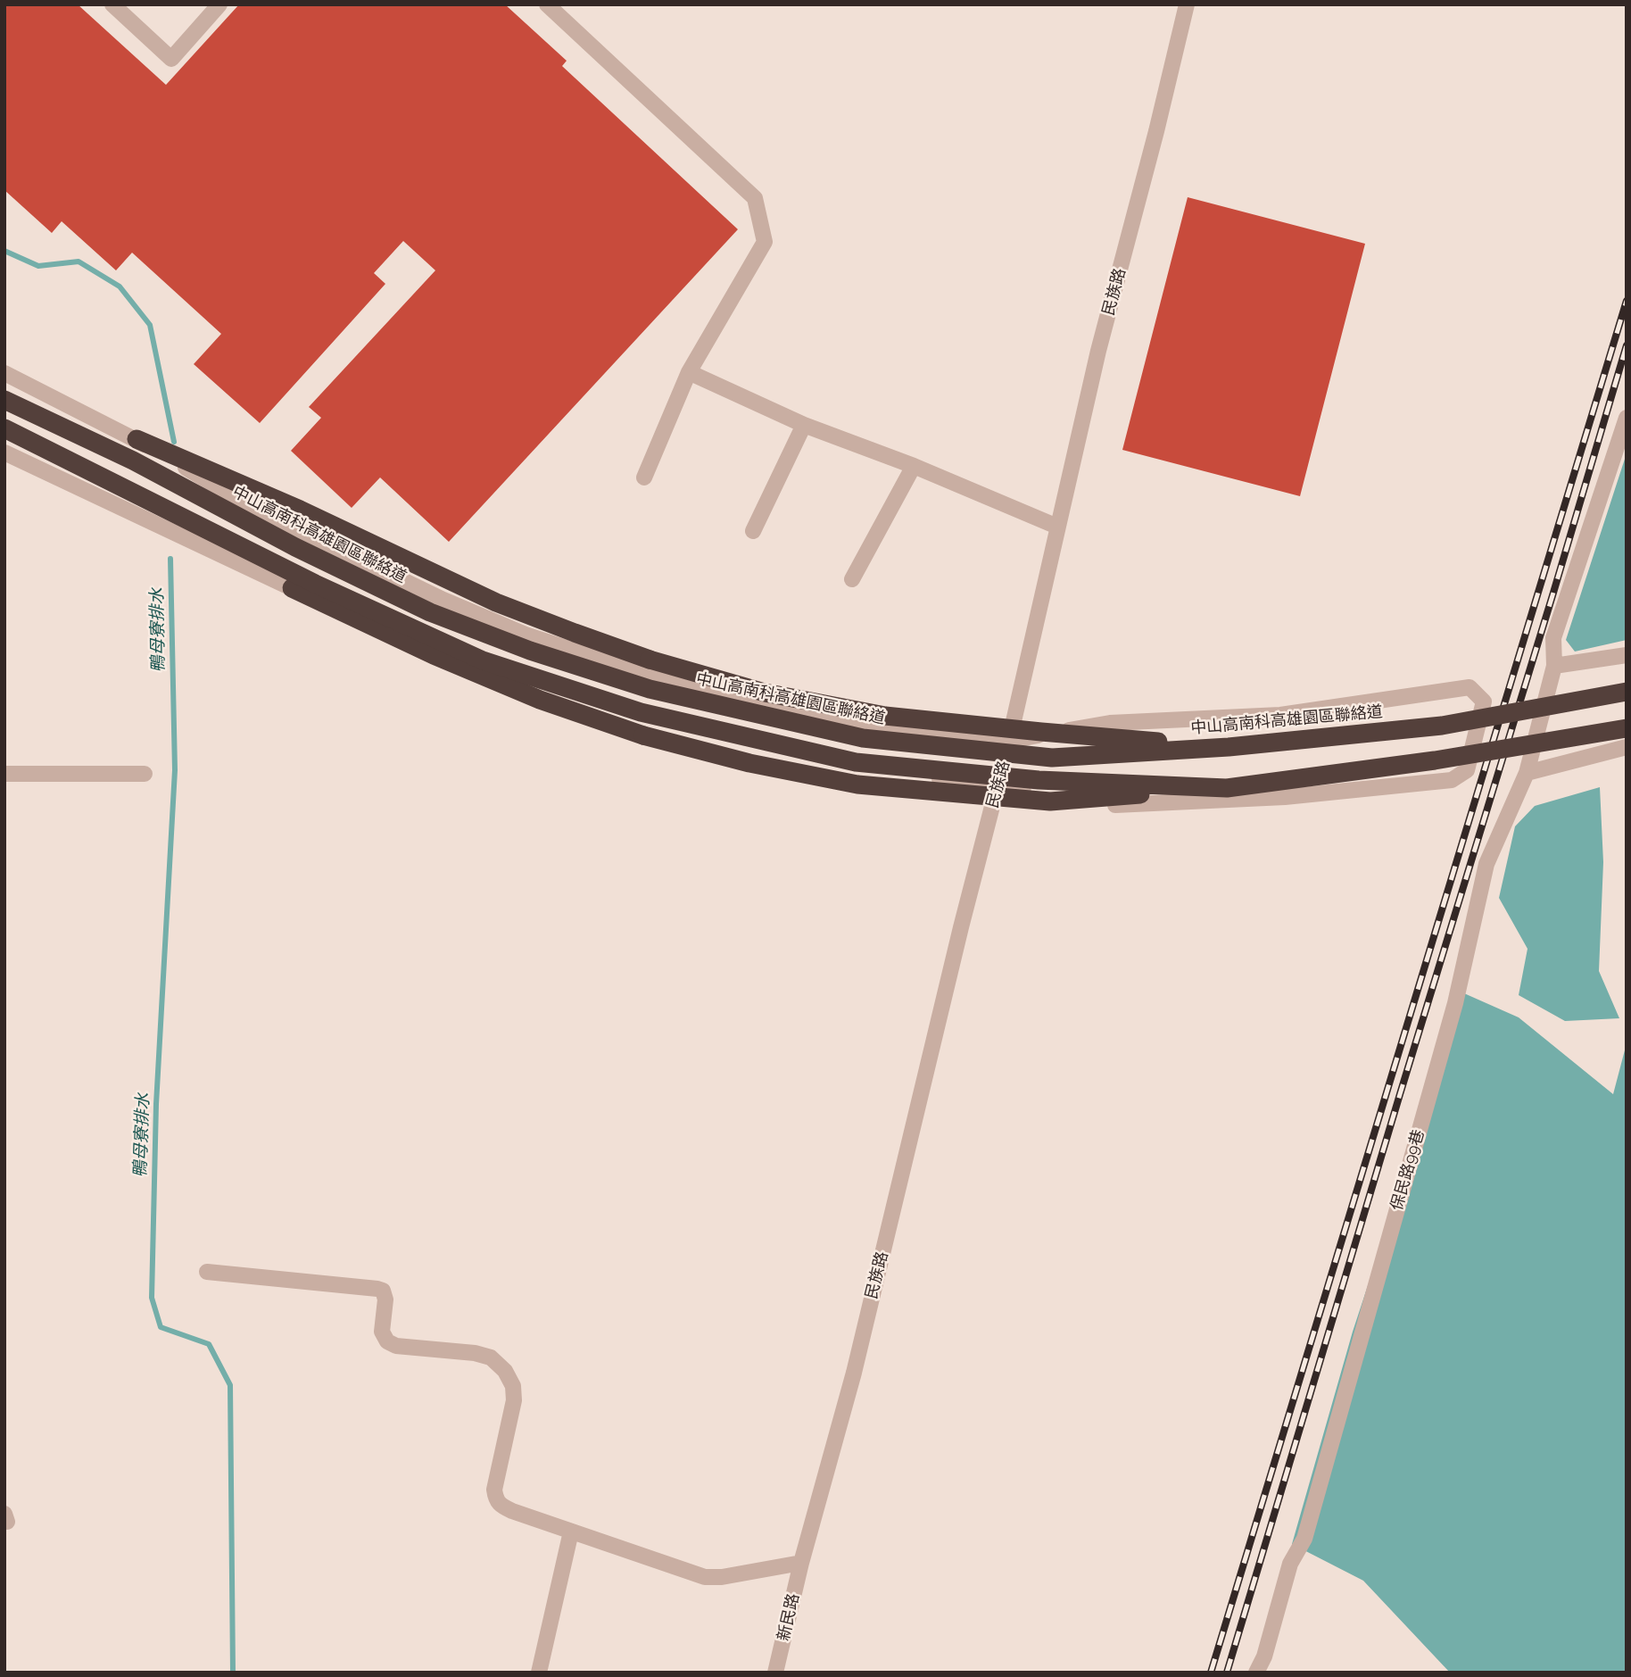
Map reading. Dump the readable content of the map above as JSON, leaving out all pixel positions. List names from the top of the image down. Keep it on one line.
{"streets":{"highway":["中山高南科高雄園區聯絡道"],"street":["民族路","保民路99巷","新民路"]},"crossings":[["民族路","新民路"]],"water":["鴨母寮排水"]}
